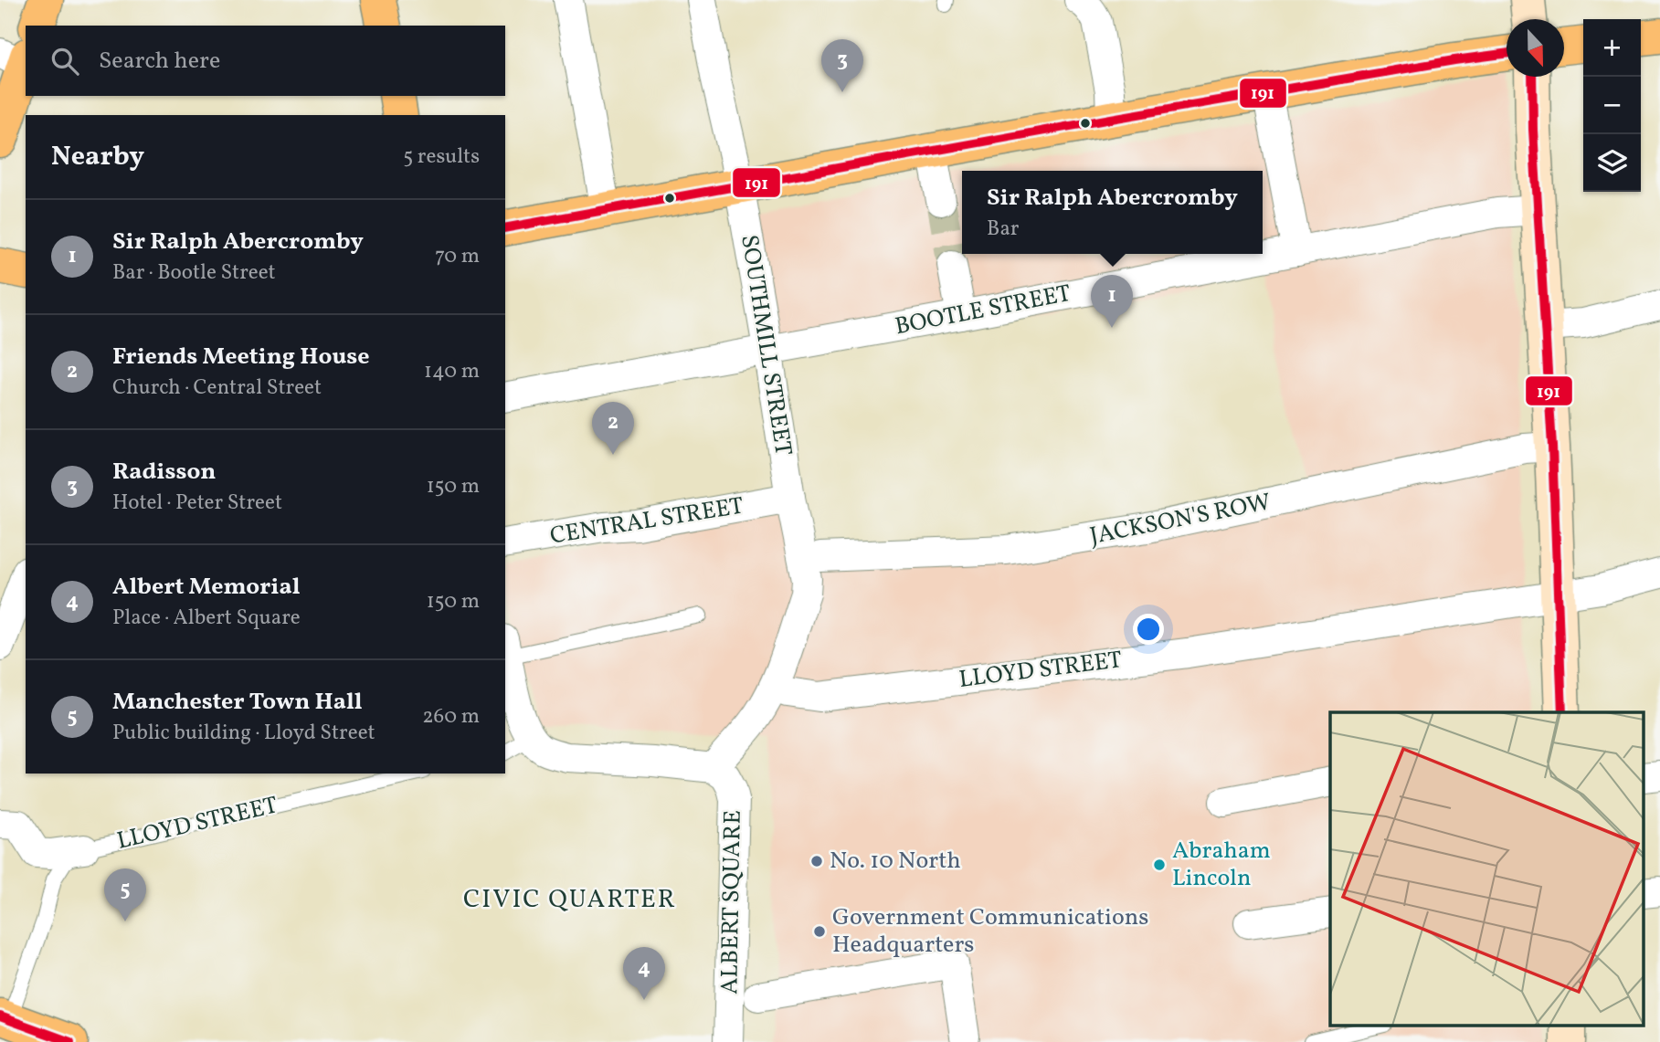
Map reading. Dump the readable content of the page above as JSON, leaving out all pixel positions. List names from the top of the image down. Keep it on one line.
{"streets":{"street":["BOOTLE STREET","SOUTHMILL STREET","JACKSON'S ROW","CENTRAL STREET","LLOYD STREET","ALBERT SQUARE"]},"crossings":[["BOOTLE STREET","SOUTHMILL STREET"],["SOUTHMILL STREET","JACKSON'S ROW"],["SOUTHMILL STREET","CENTRAL STREET"],["SOUTHMILL STREET","LLOYD STREET"]],"districts":["CIVIC QUARTER"],"places":["No. 10 North","Abraham Lincoln","Government Communications Headquarters"],"lines":["transit line 191"],"north":"bottom","page":{"map_buttons":["+","−"],"search":"Search here","pins":["3","1","2","5","4"],"heading":["Nearby","5 results"],"popup":["Sir Ralph Abercromby","Bar"],"list":[{"mark":"1","name":"Sir Ralph Abercromby","note":"Bar · Bootle Street","value":"70 m"},{"mark":"2","name":"Friends Meeting House","note":"Church · Central Street","value":"140 m"},{"mark":"3","name":"Radisson","note":"Hotel · Peter Street","value":"150 m"},{"mark":"4","name":"Albert Memorial","note":"Place · Albert Square","value":"150 m"},{"mark":"5","name":"Manchester Town Hall","note":"Public building · Lloyd Street","value":"260 m"}]}}
